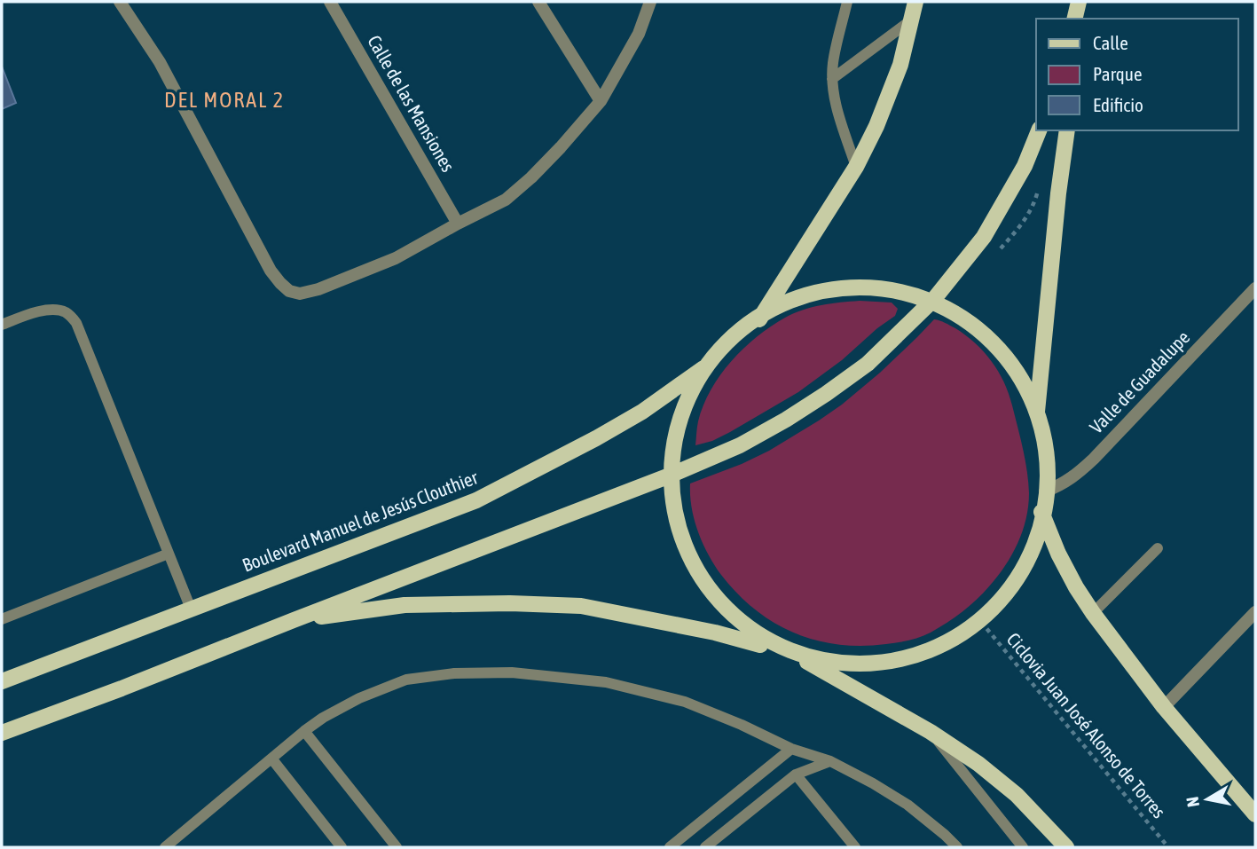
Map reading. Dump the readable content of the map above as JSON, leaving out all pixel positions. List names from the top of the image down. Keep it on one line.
{"streets":{"main road":["Boulevard Manuel de Jesús Clouthier"],"street":["Calle de las Mansiones","Valle de Guadalupe"],"path":["Ciclovia Juan José Alonso de Torres"]},"districts":["DEL MORAL 2"],"legend":["Calle","Parque","Edificio"],"north":"left"}
